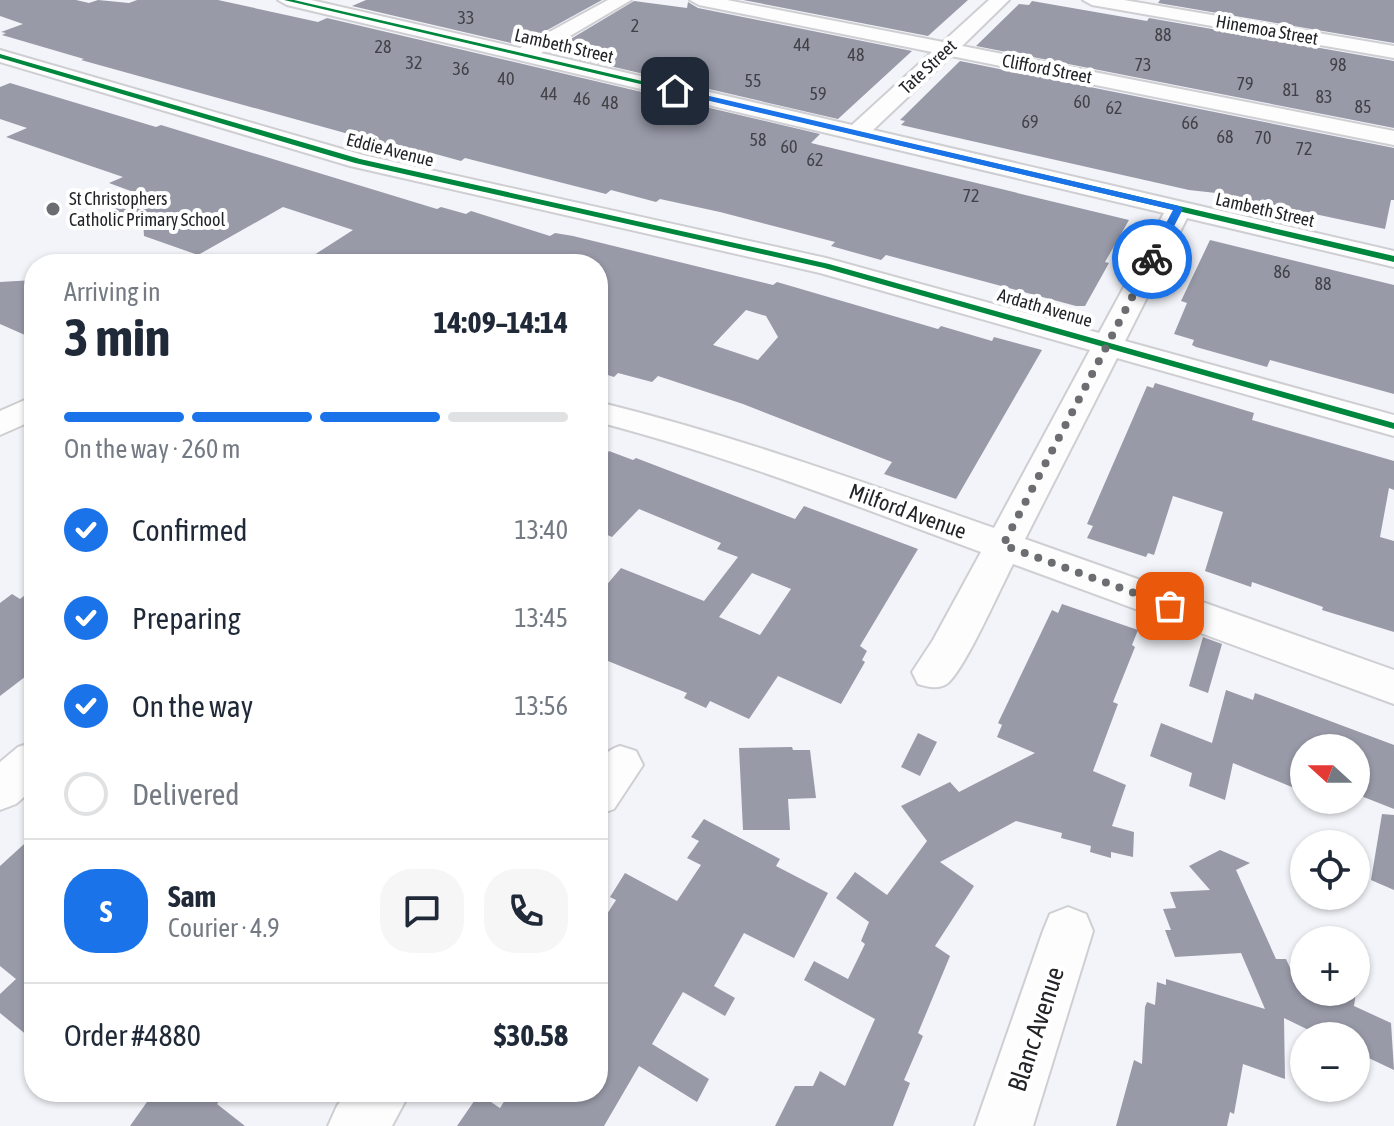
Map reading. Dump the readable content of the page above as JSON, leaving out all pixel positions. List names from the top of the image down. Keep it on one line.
{"streets":{"street":["Hinemoa Street","Lambeth Street","Tate Street","Clifford Street","Eddie Avenue","Ardath Avenue","Milford Avenue","Blanc Avenue"]},"crossings":[["Lambeth Street","Tate Street"],["Tate Street","Clifford Street"],["Eddie Avenue","Ardath Avenue"]],"places":["St Christophers Catholic Primary School"],"house_numbers":["33","2","88","44","28","48","32","73","98","36","40","55","79","81","44","59","83","46","60","48","85","62","69","66","68","70","58","60","72","62","72","86","88"],"north":"left","page":{"heading":["3 min","Arriving in","14:09–14:14"],"panel":["Sam","Courier · 4.9","Order #4880","$30.58"],"bar":"On the way · 260 m","list":[["Confirmed","13:40"],["Preparing","13:45"],["On the way","13:56"],"Delivered"],"map_buttons":["+","−"],"round":"S"}}
